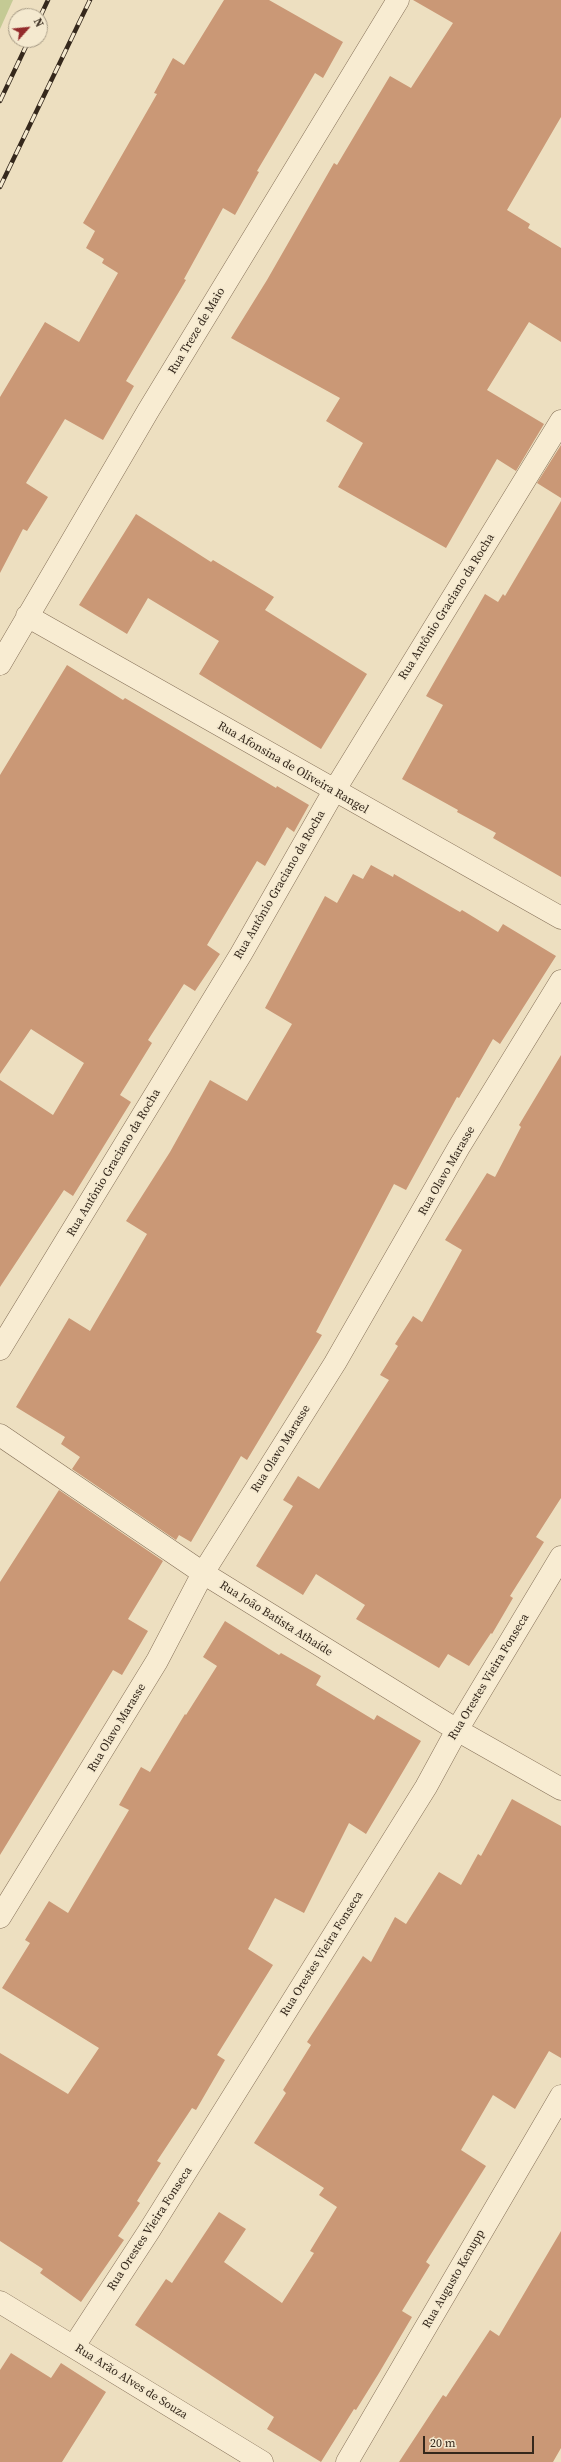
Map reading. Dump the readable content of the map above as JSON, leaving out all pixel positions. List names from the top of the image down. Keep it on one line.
{"streets":{"street":["Rua Treze de Maio","Rua Antônio Graciano da Rocha","Rua Afonsina de Oliveira Rangel","Rua Olavo Marasse","Rua João Batista Athaíde","Rua Orestes Vieira Fonseca","Rua Augusto Kenupp","Rua Arão Alves de Souza"]},"crossings":[["Rua Treze de Maio","Rua Afonsina de Oliveira Rangel"],["Rua Antônio Graciano da Rocha","Rua Afonsina de Oliveira Rangel"],["Rua Olavo Marasse","Rua João Batista Athaíde"],["Rua João Batista Athaíde","Rua Orestes Vieira Fonseca"],["Rua Orestes Vieira Fonseca","Rua Arão Alves de Souza"]],"scale_bar":"20 m","north":"top right"}
